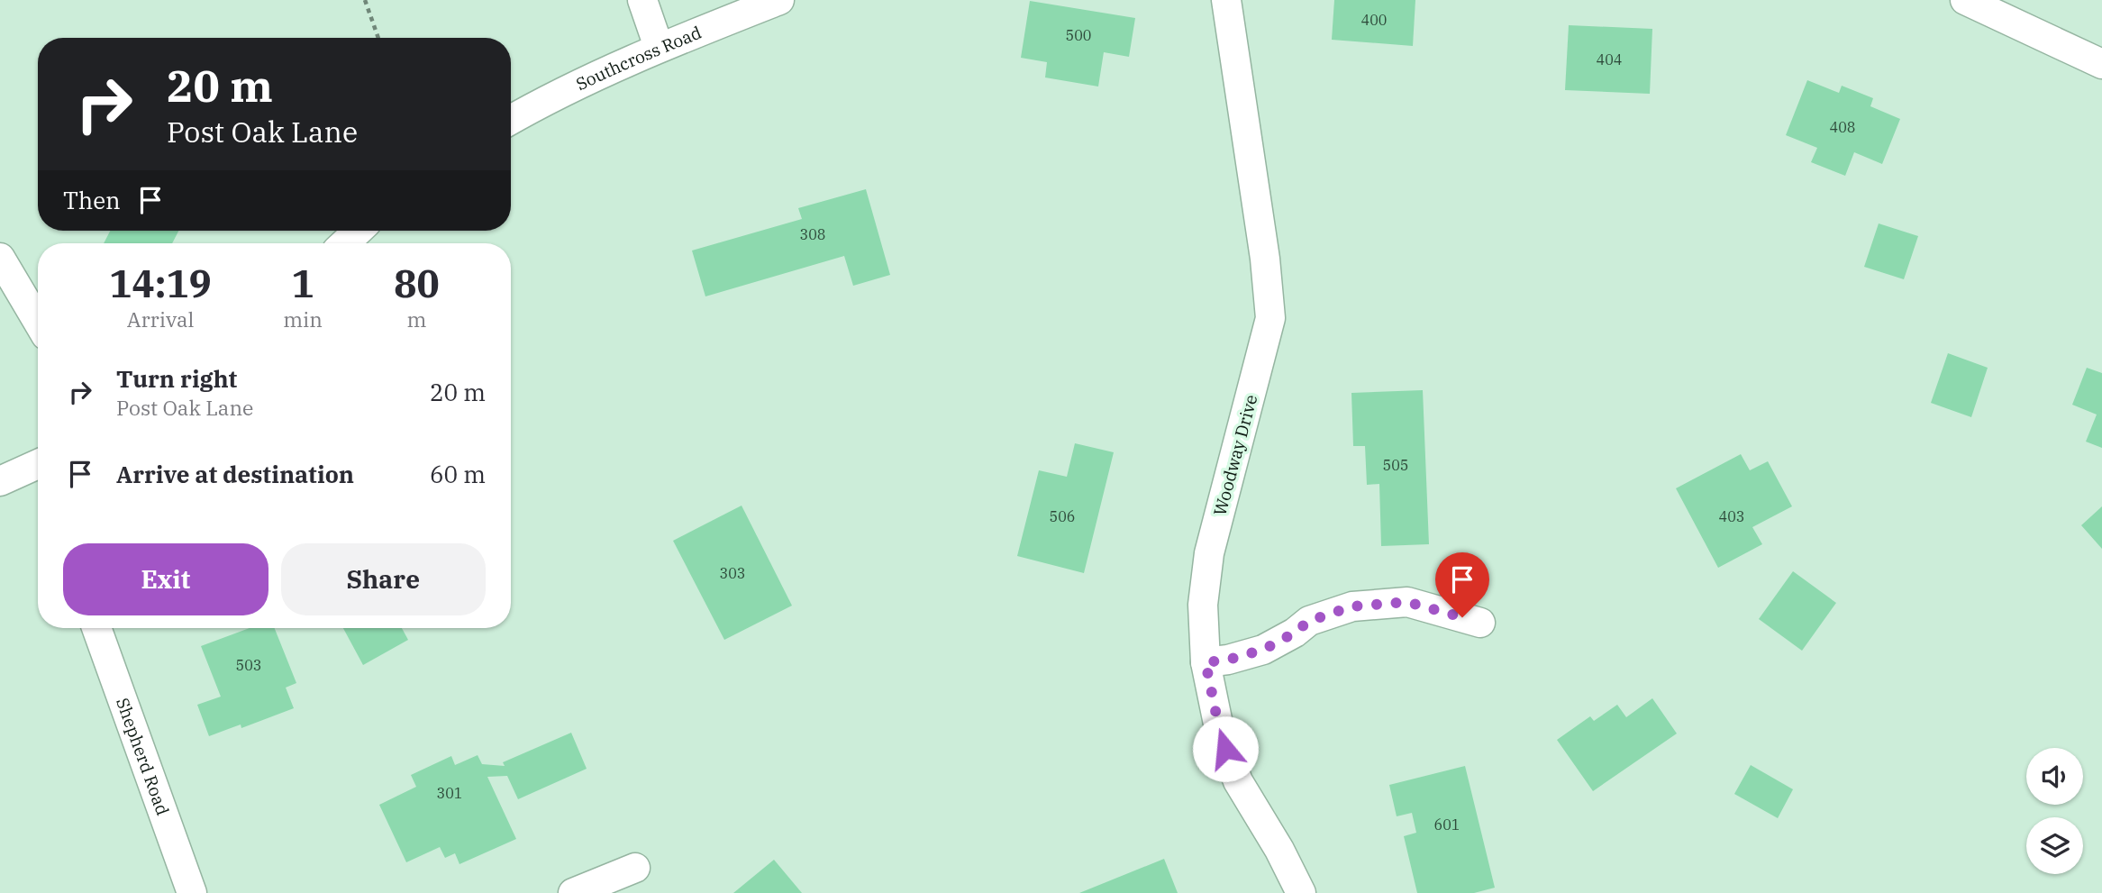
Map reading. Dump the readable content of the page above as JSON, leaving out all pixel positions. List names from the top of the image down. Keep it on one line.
{"streets":{"street":["Southcross Road","Woodway Drive","Shepherd Road"]},"house_numbers":["400","500","404","408","308","505","506","403","303","503","301","601"],"page":{"turn":["20 m","Post Oak Lane"],"then":"Then","eta":["14:19","Arrival","1","min","80","m"],"list":[{"name":"Turn right","note":"Post Oak Lane","value":"20 m"},{"name":"Arrive at destination","value":"60 m"}],"buttons":["Exit","Share"]}}
